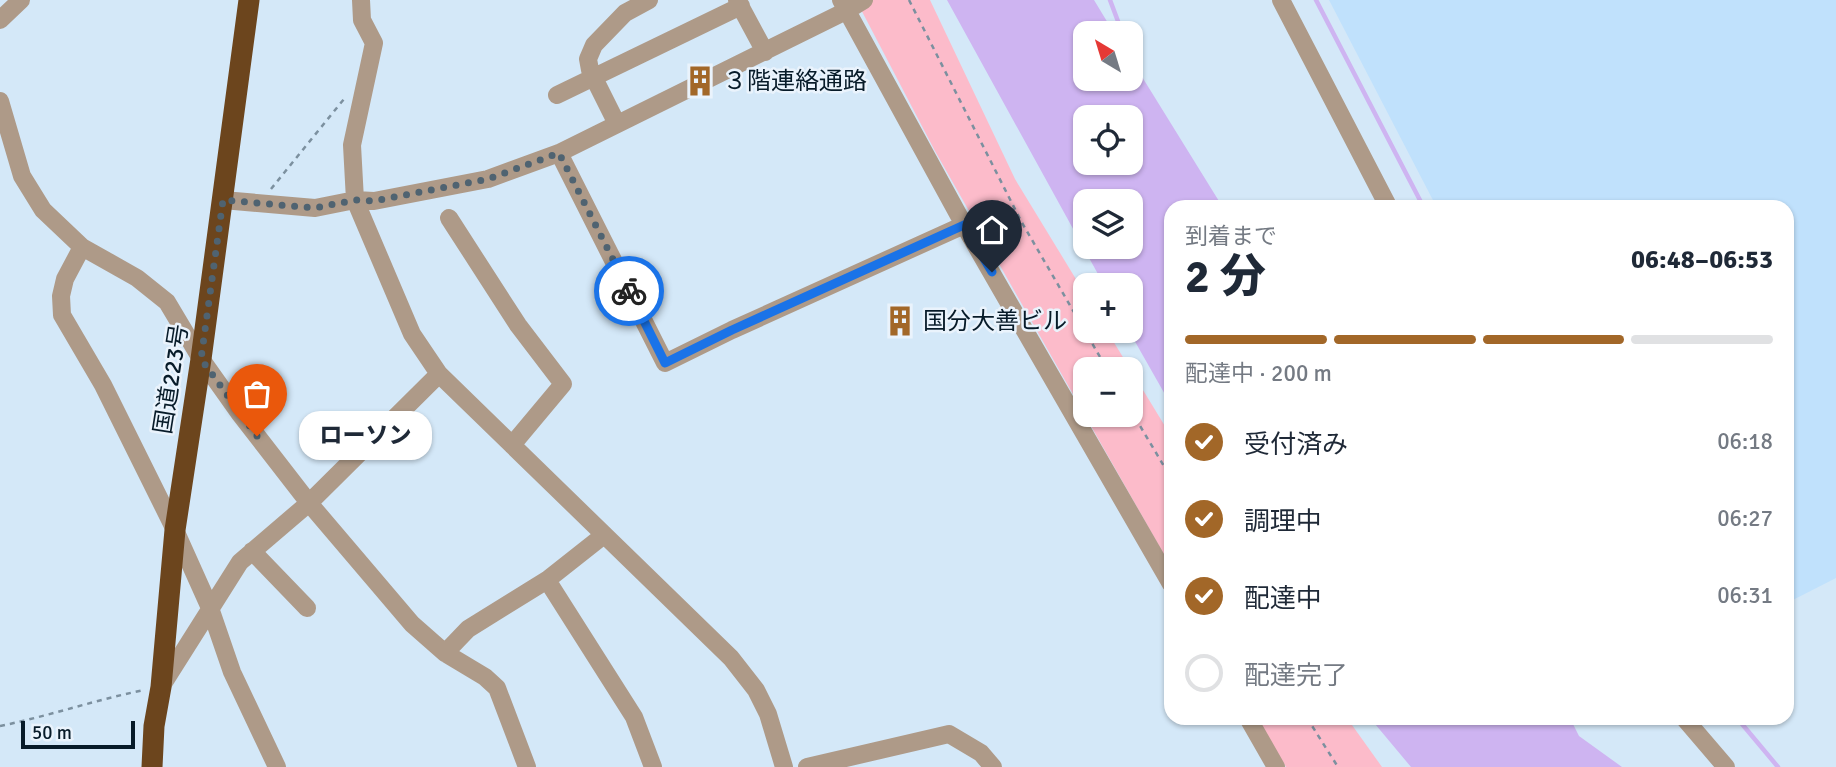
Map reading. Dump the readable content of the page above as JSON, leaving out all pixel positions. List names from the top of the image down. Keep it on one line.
{"streets":{"highway":["国道223号"]},"places":{"building":["３階連絡通路","国分大善ビル"],"other":["ローソン"]},"scale_bar":"50 m","north":"top left","page":{"map_buttons":["+","−"],"heading":["2 分","到着まで","06:48–06:53"],"bar":"配達中 · 200 m","list":[["受付済み","06:18"],["調理中","06:27"],["配達中","06:31"],"配達完了"],"bubble":"ローソン","scale":"50 m"}}
